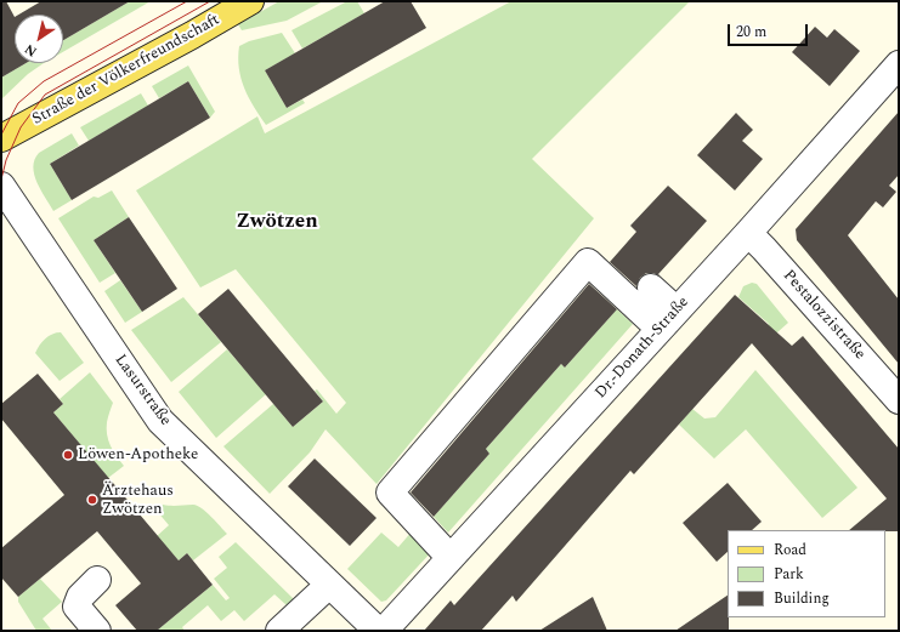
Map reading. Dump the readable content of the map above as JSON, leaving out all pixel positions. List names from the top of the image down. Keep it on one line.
{"streets":{"main road":["Straße der Völkerfreundschaft"],"street":["Pestalozzistraße","Dr.-Donath-Straße","Lasurstraße"]},"crossings":[["Pestalozzistraße","Dr.-Donath-Straße"]],"districts":["Zwötzen"],"places":["Löwen-Apotheke","Ärztehaus Zwötzen"],"legend":["Road","Park","Building"],"scale_bar":"20 m","north":"bottom left"}
